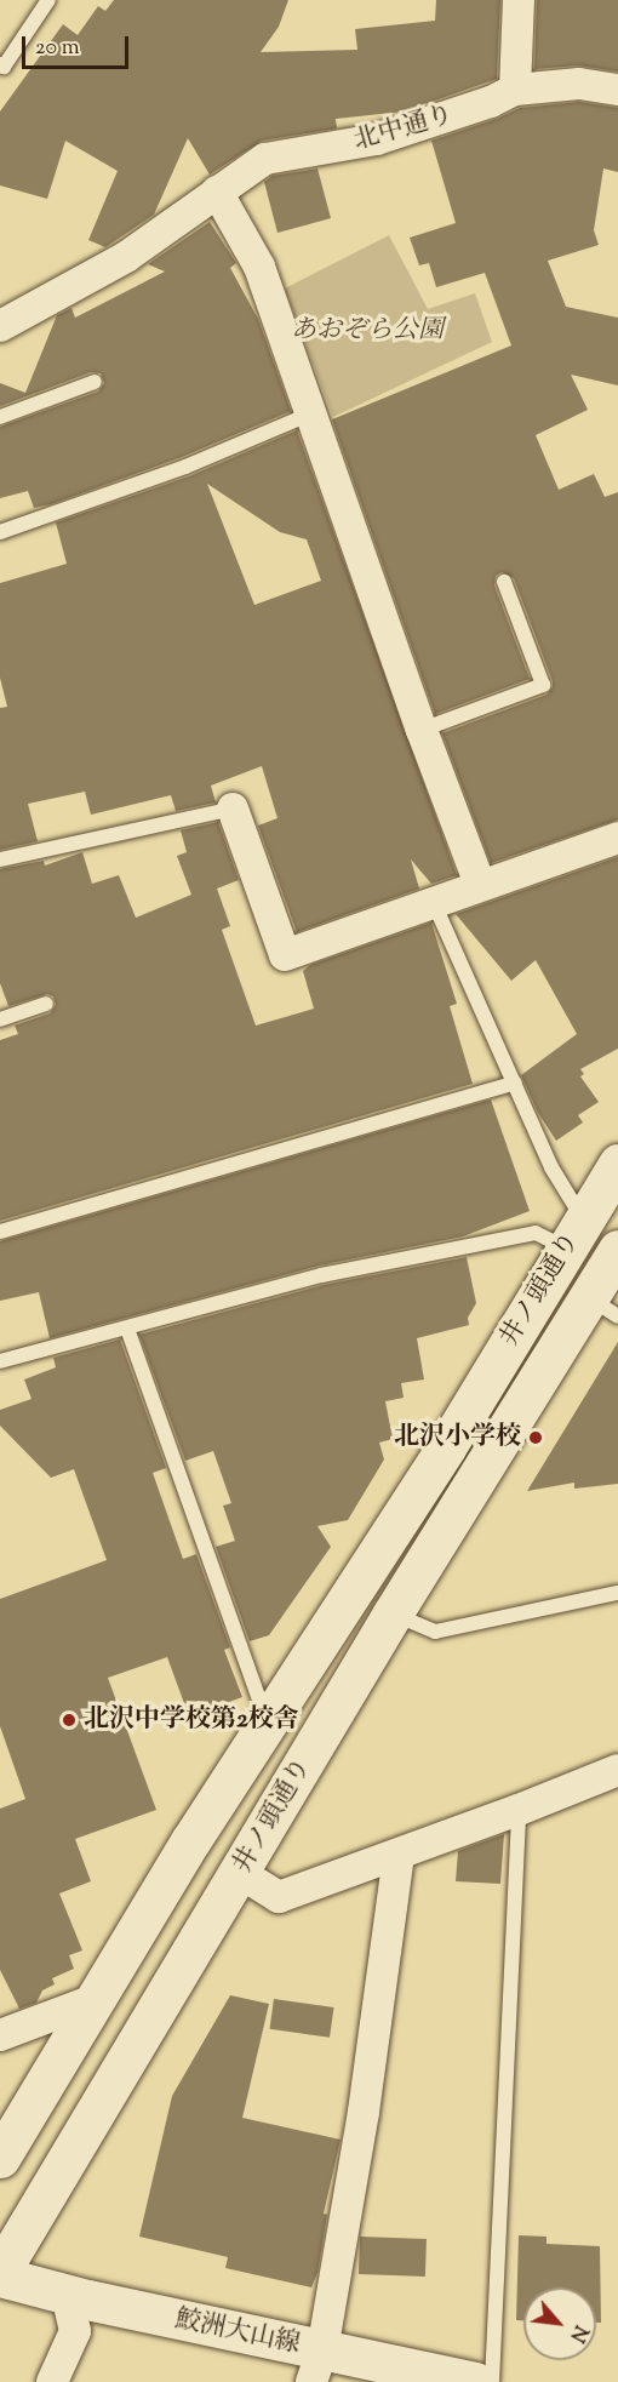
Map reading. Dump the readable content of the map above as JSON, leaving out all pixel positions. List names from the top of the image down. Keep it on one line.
{"streets":{"main road":["井ノ頭通り","鮫洲大山線"],"street":["北中通り"]},"parks":["あおぞら公園"],"places":["北沢小学校","北沢中学校第2校舎"],"scale_bar":"20 m","north":"bottom right"}
